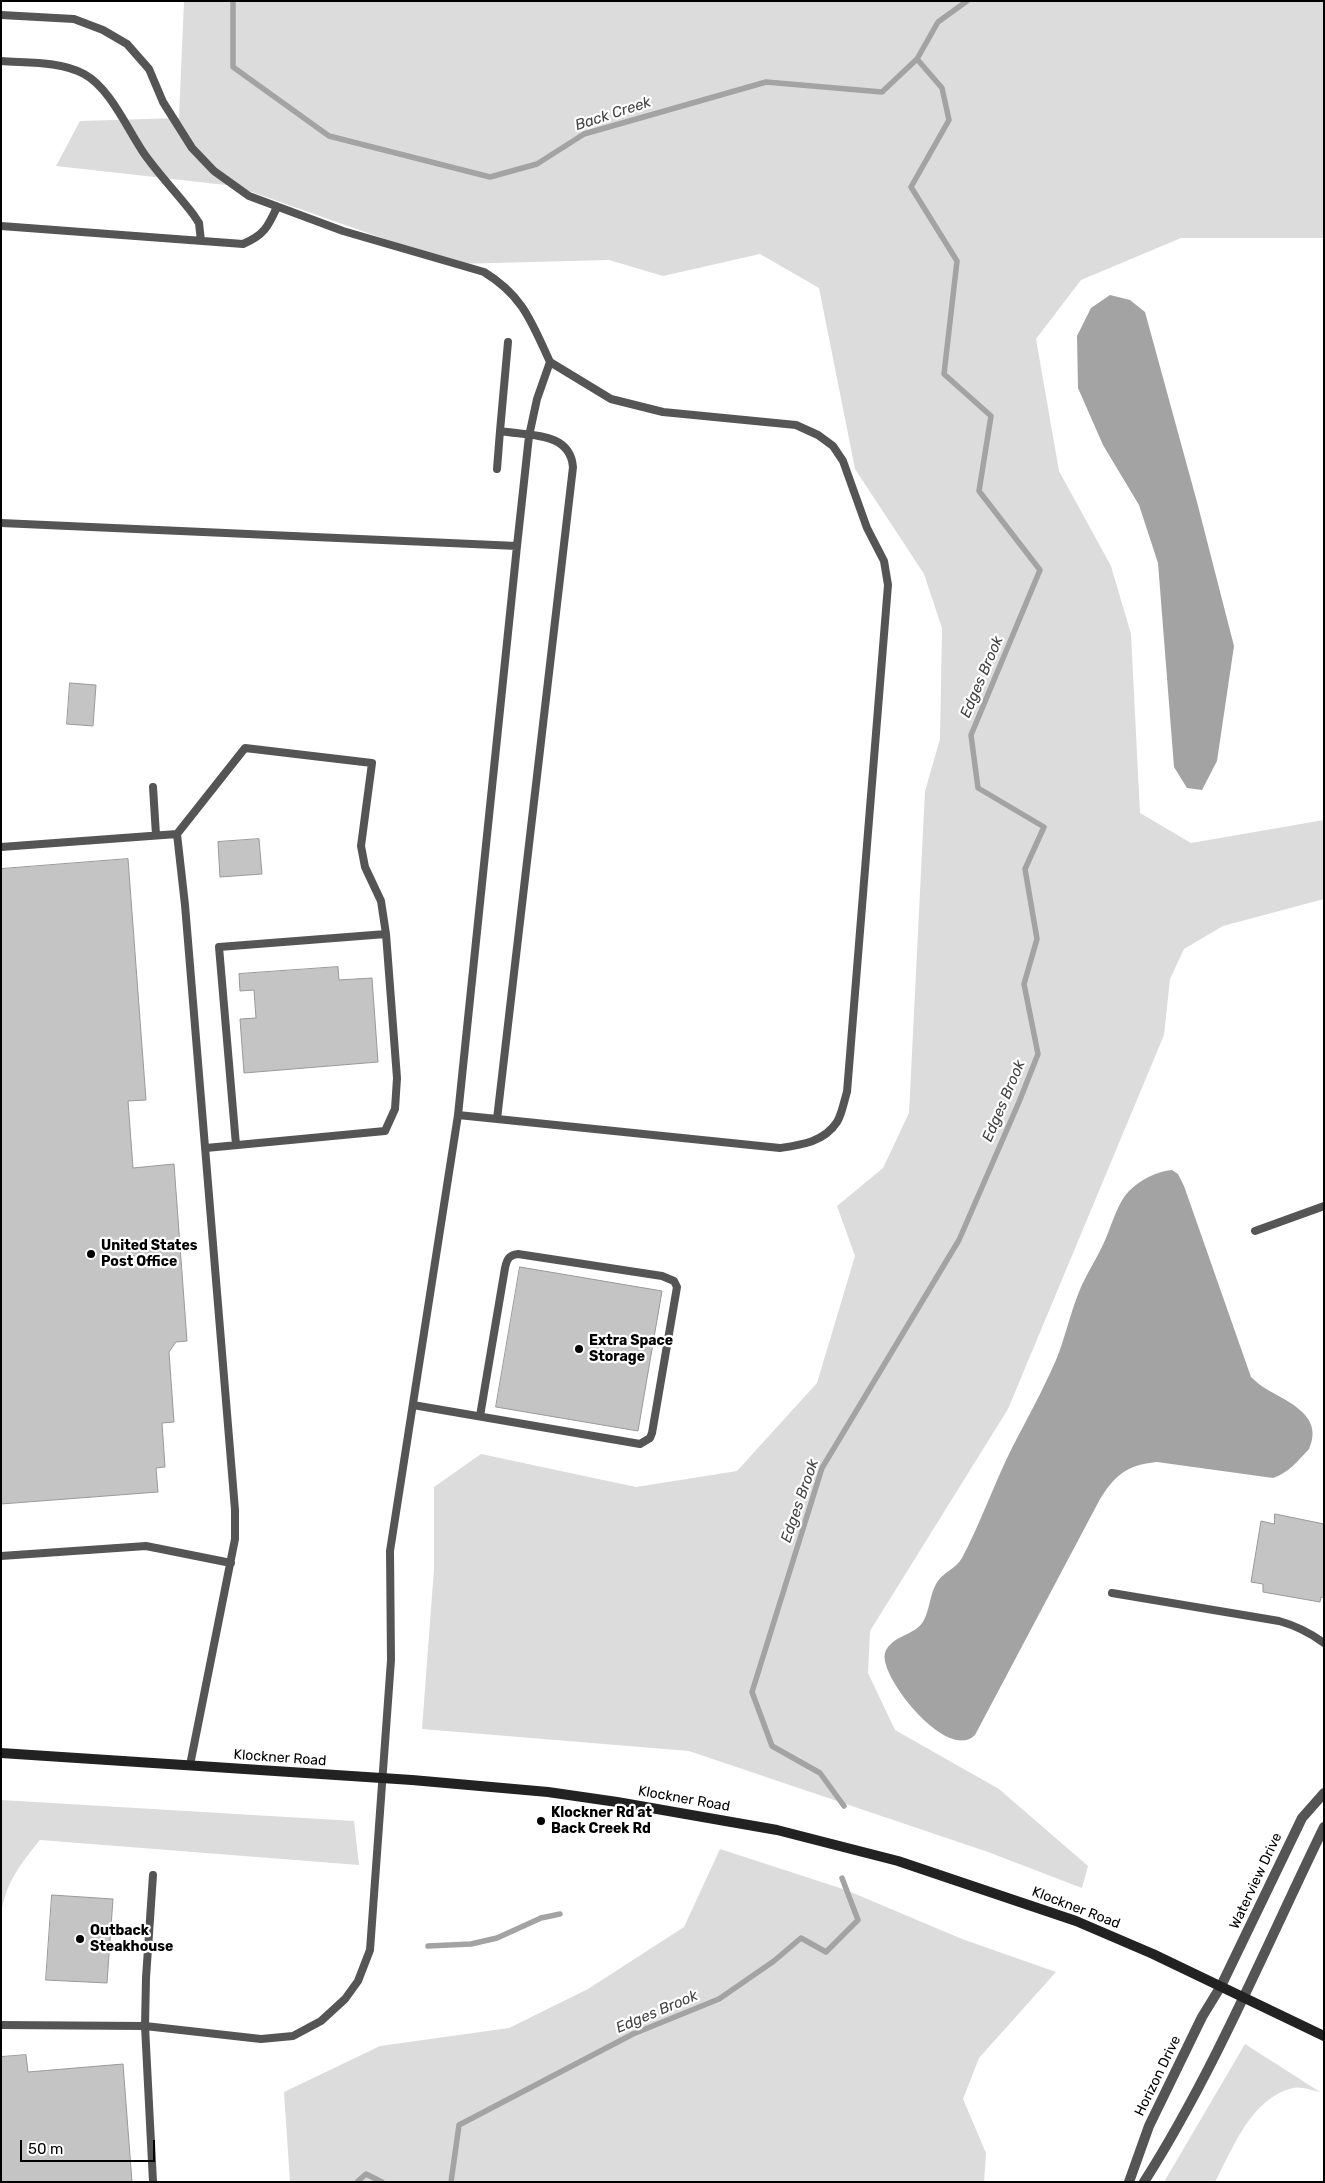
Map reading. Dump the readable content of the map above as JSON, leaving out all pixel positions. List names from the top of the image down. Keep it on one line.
{"streets":{"main road":["Klockner Road"],"street":["Waterview Drive","Horizon Drive"]},"crossings":[["Klockner Road","Waterview Drive"],["Klockner Road","Horizon Drive"],["Waterview Drive","Horizon Drive"]],"water":["Back Creek","Edges Brook"],"places":["United States Post Office","Extra Space Storage","Klockner Rd at Back Creek Rd","Outback Steakhouse"],"scale_bar":"50 m"}
